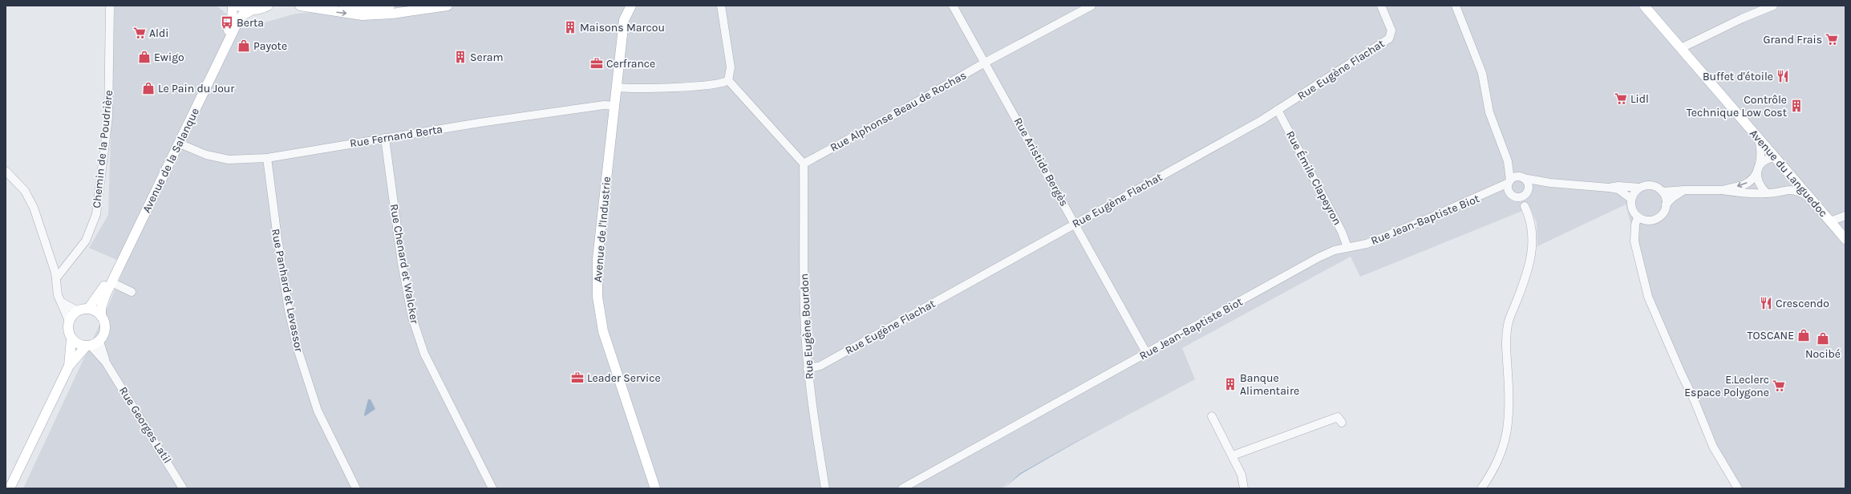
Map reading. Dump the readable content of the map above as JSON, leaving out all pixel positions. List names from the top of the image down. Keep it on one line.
{"streets":{"main road":["Avenue de la Salanque","Avenue du Languedoc","Avenue de l'Industrie"],"street":["Rue Eugène Flachat","Rue Alphonse Beau de Rochas","Rue Fernand Berta","Chemin de la Poudrière","Rue Aristide Bergès","Rue Émile Clapeyron","Rue Jean-Baptiste Biot","Rue Chenard et Walcker","Rue Panhard et Levassor","Rue Eugène Bourdon","Rue Georges Latil"]},"crossings":[["Rue Eugène Flachat","Rue Aristide Bergès"],["Rue Eugène Flachat","Rue Émile Clapeyron"],["Rue Eugène Flachat","Rue Eugène Bourdon"],["Rue Alphonse Beau de Rochas","Rue Aristide Bergès"],["Rue Alphonse Beau de Rochas","Rue Eugène Bourdon"],["Rue Fernand Berta","Avenue de la Salanque"],["Rue Fernand Berta","Avenue de l'Industrie"],["Rue Fernand Berta","Rue Chenard et Walcker"],["Rue Fernand Berta","Rue Panhard et Levassor"],["Avenue de la Salanque","Rue Georges Latil"],["Rue Aristide Bergès","Rue Jean-Baptiste Biot"],["Rue Émile Clapeyron","Rue Jean-Baptiste Biot"]],"places":{"bus stop":["Berta"],"building":["Maisons Marcou","Seram","Contrôle Technique Low Cost","Banque Alimentaire"],"supermarket":["Aldi","Grand Frais","Lidl","E.Leclerc Espace Polygone"],"shop":["Payote","Ewigo","Le Pain du Jour","TOSCANE","Nocibé"],"office":["Cerfrance","Leader Service"],"restaurant":["Buffet d'étoile","Crescendo"]}}
